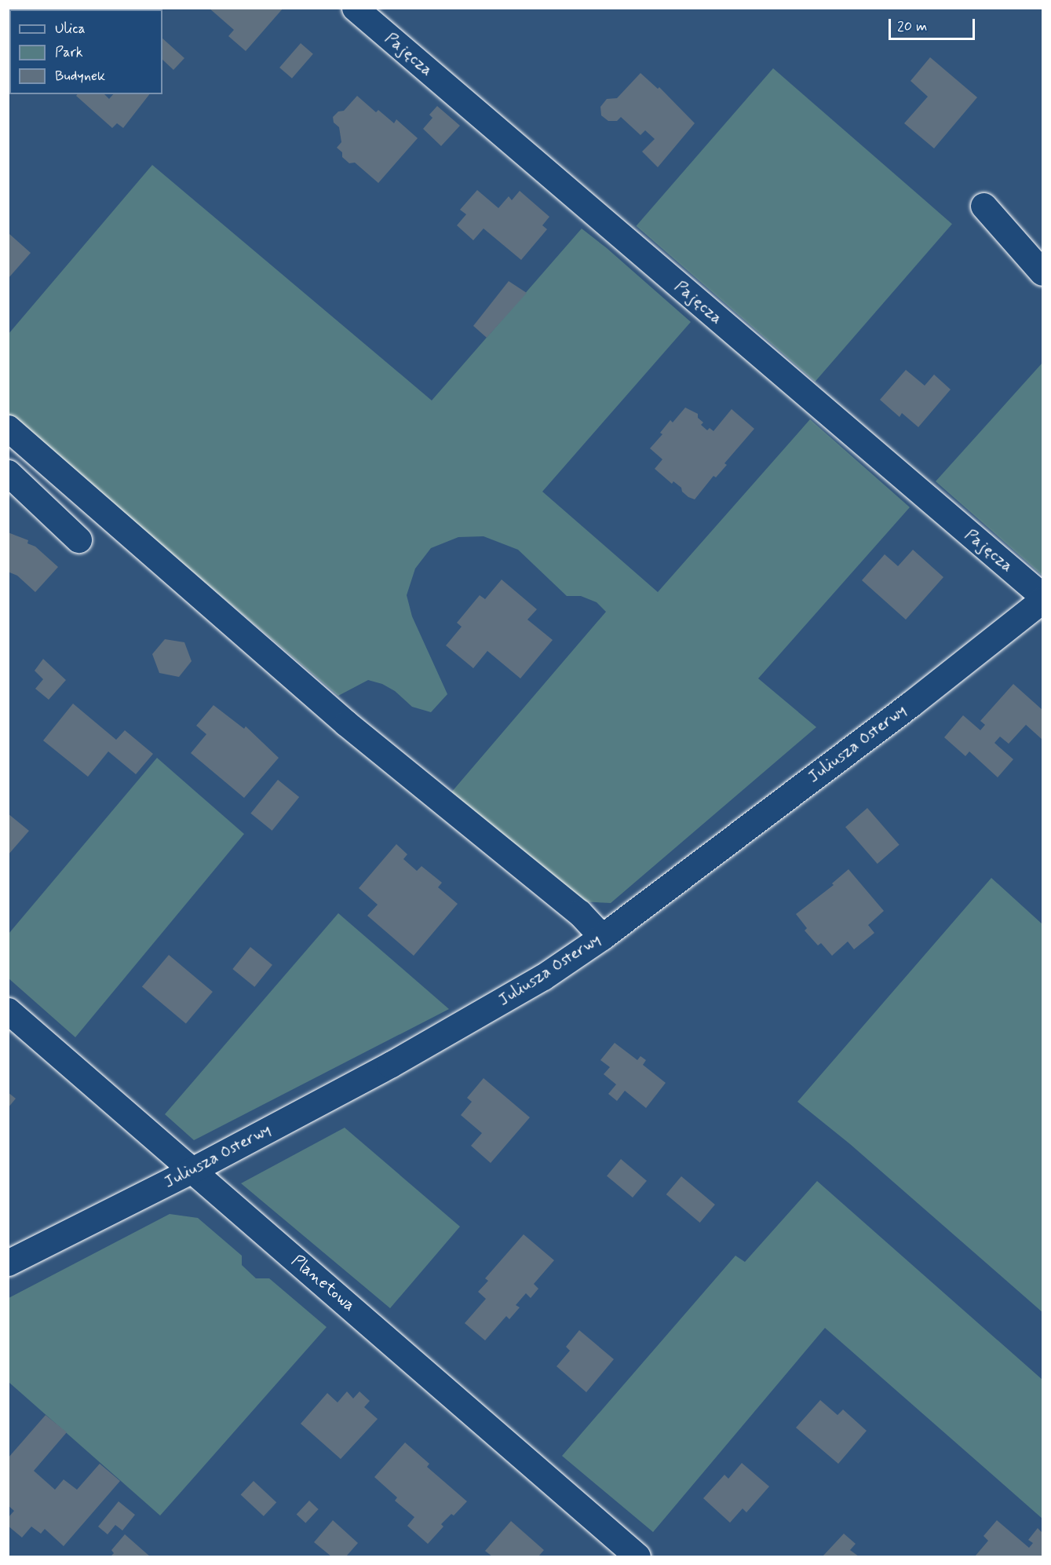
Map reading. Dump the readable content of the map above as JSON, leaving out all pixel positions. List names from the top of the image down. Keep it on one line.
{"streets":{"street":["Pajęcza","Juliusza Osterwy","Planetowa"]},"crossings":[["Juliusza Osterwy","Planetowa"]],"legend":["Ulica","Park","Budynek"],"scale_bar":"20 m"}
